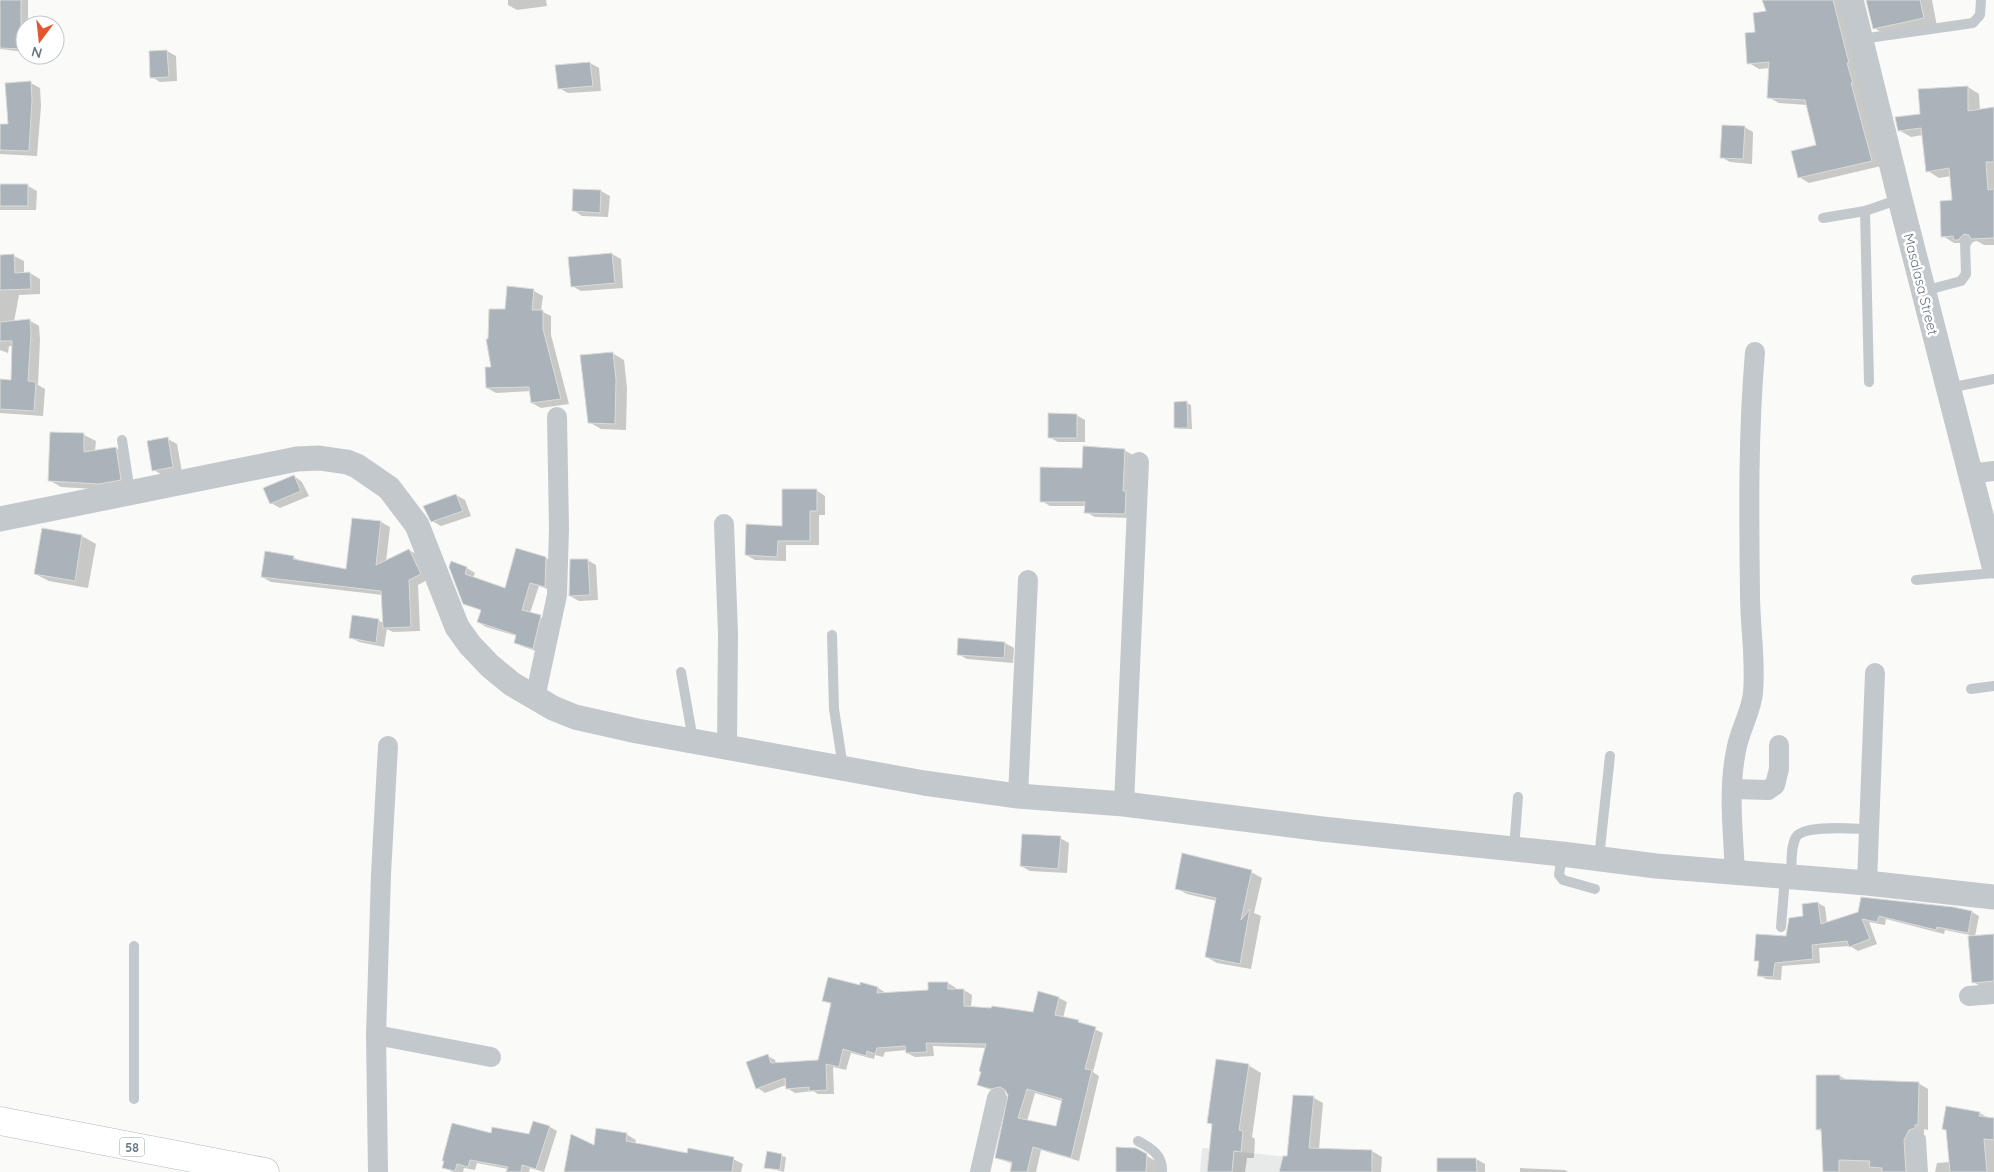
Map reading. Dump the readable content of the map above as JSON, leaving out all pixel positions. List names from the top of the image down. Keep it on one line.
{"streets":{"highway":["58"],"street":["Masalasa Street"]},"north":"bottom"}
